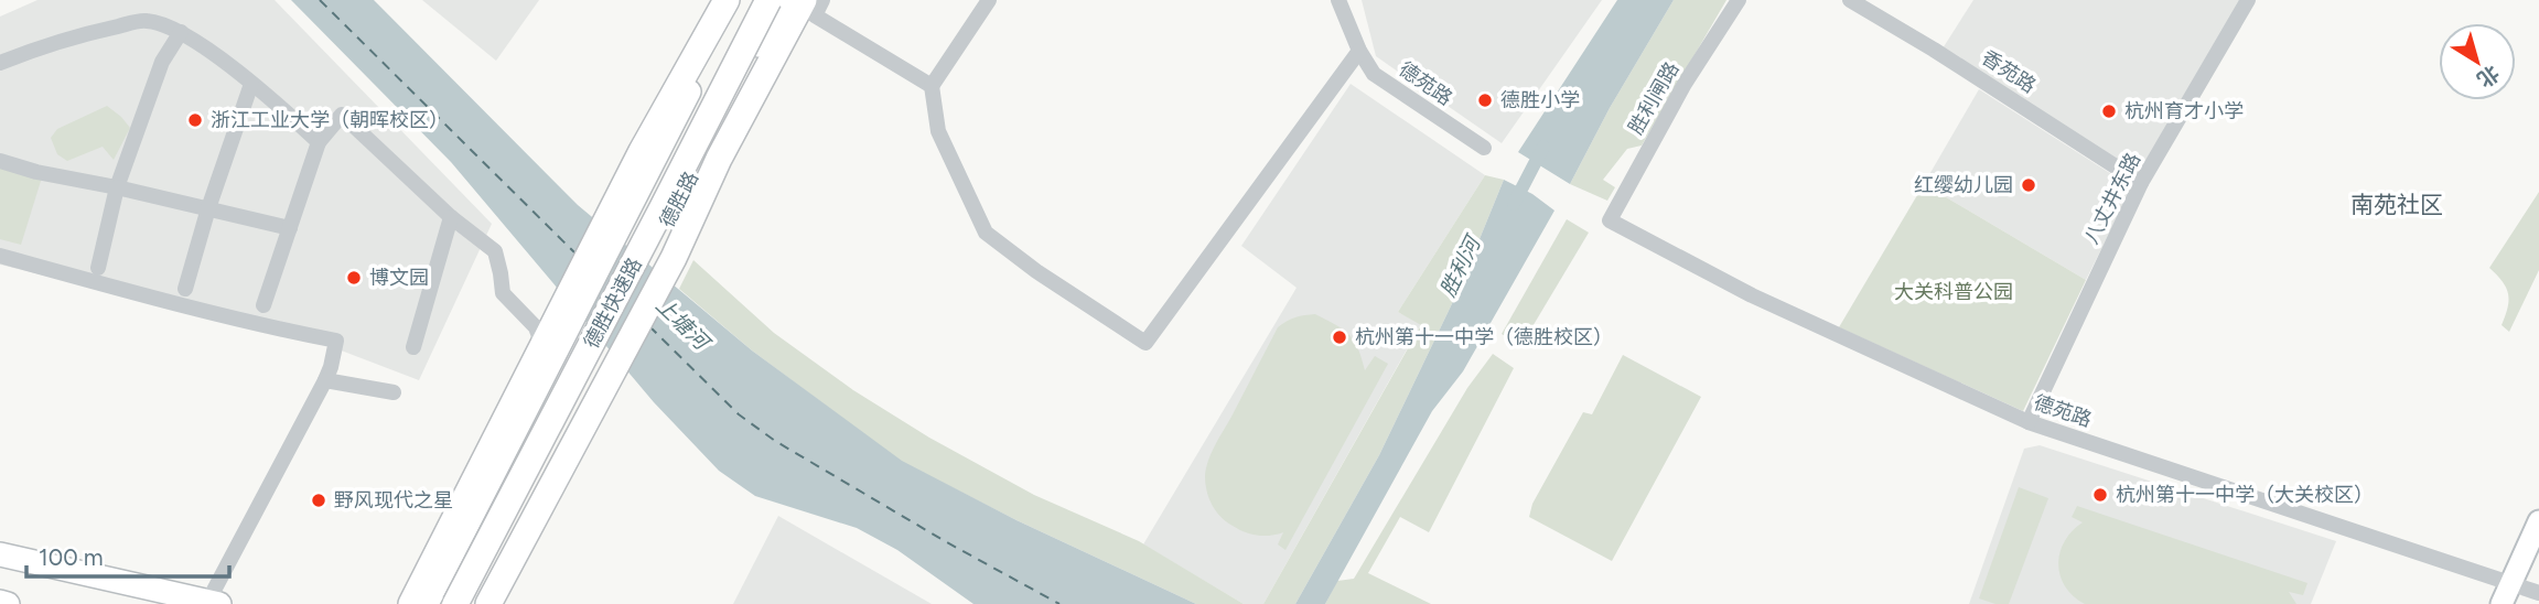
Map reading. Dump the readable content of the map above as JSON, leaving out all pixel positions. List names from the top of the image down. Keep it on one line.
{"streets":{"highway":["德胜快速路"],"main road":["德胜路"],"street":["香苑路","德苑路","胜利闸路","八丈井东路"]},"crossings":[["香苑路","八丈井东路"],["德苑路","胜利闸路"],["德苑路","八丈井东路"]],"districts":["南苑社区"],"water":["胜利河","上塘河"],"parks":["大关科普公园"],"places":["德胜小学","杭州育才小学","浙江工业大学（朝晖校区）","红缨幼儿园","博文园","杭州第十一中学（德胜校区）","杭州第十一中学（大关校区）","野风现代之星"],"scale_bar":"100 m","north":"bottom right"}
